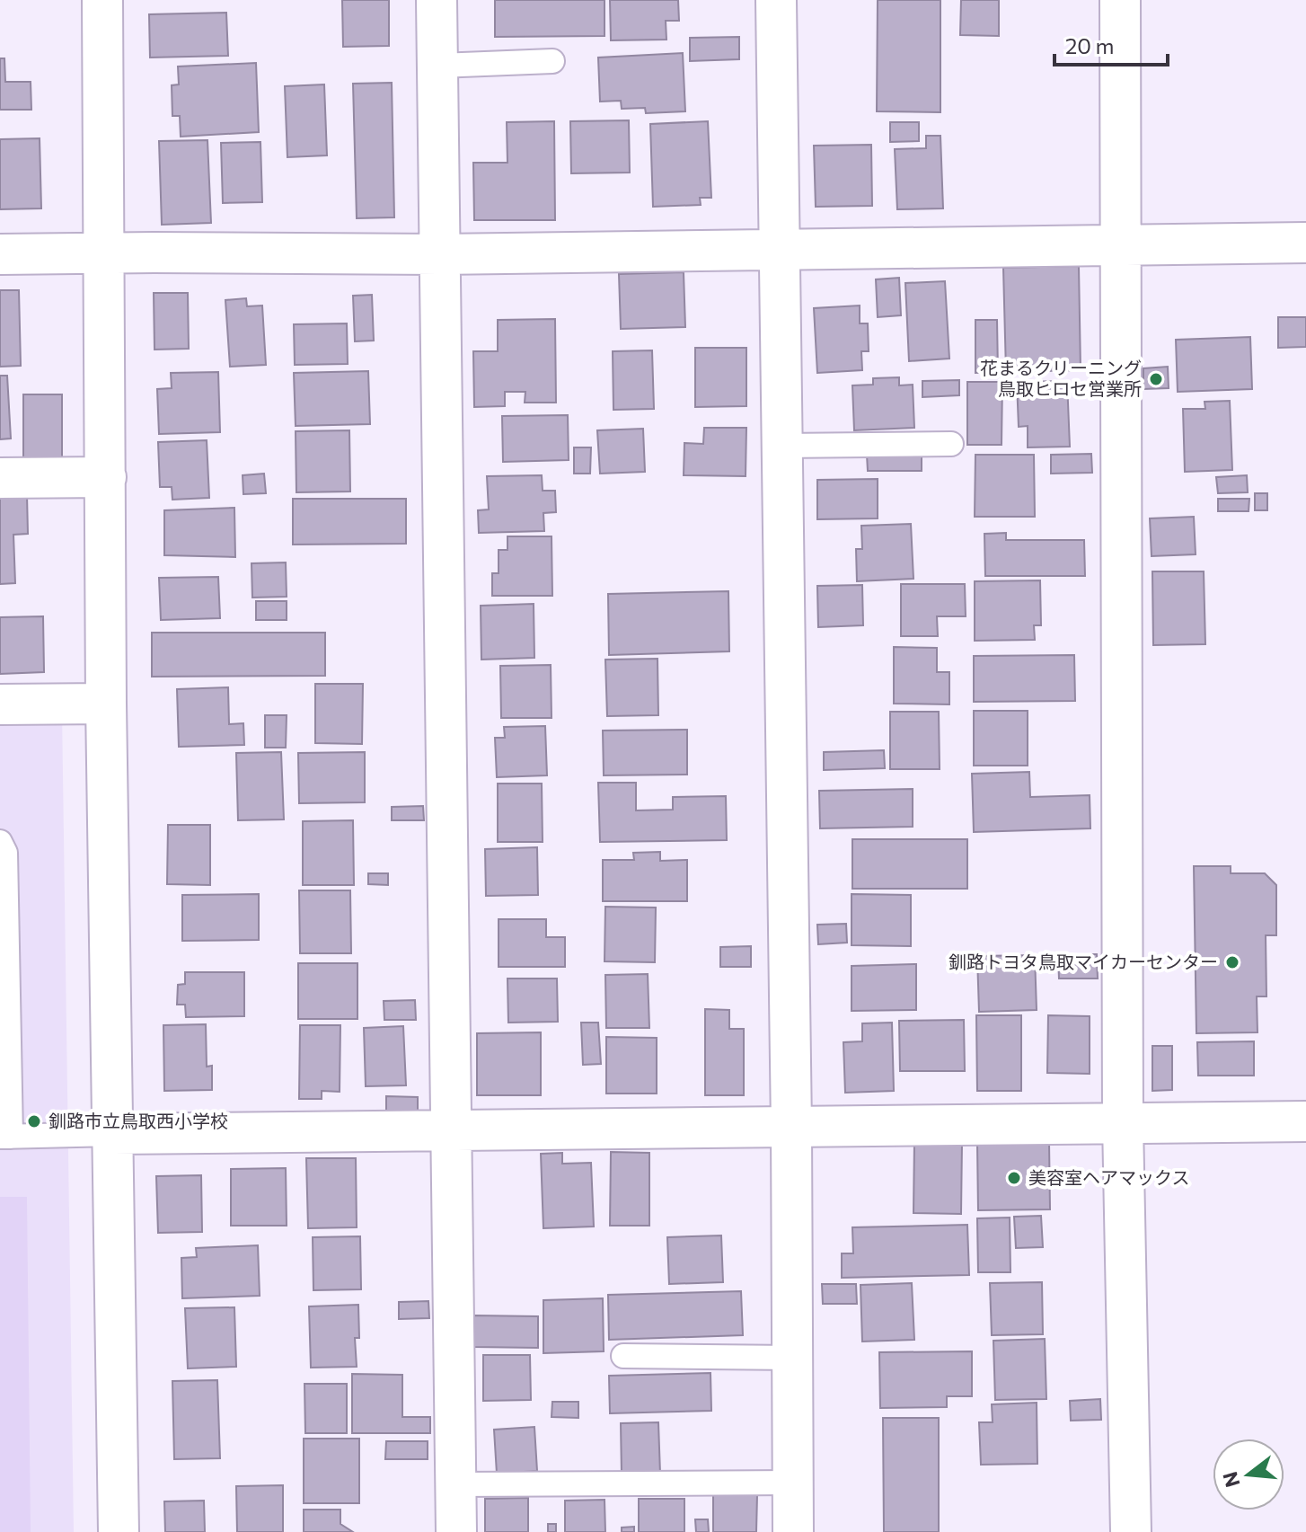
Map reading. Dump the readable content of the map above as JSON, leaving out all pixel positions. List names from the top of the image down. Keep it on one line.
{"places":["花まるクリーニング 鳥取ヒロセ営業所","釧路トヨタ鳥取マイカーセンター","釧路市立鳥取西小学校","美容室ヘアマックス"],"scale_bar":"20 m","north":"left"}
